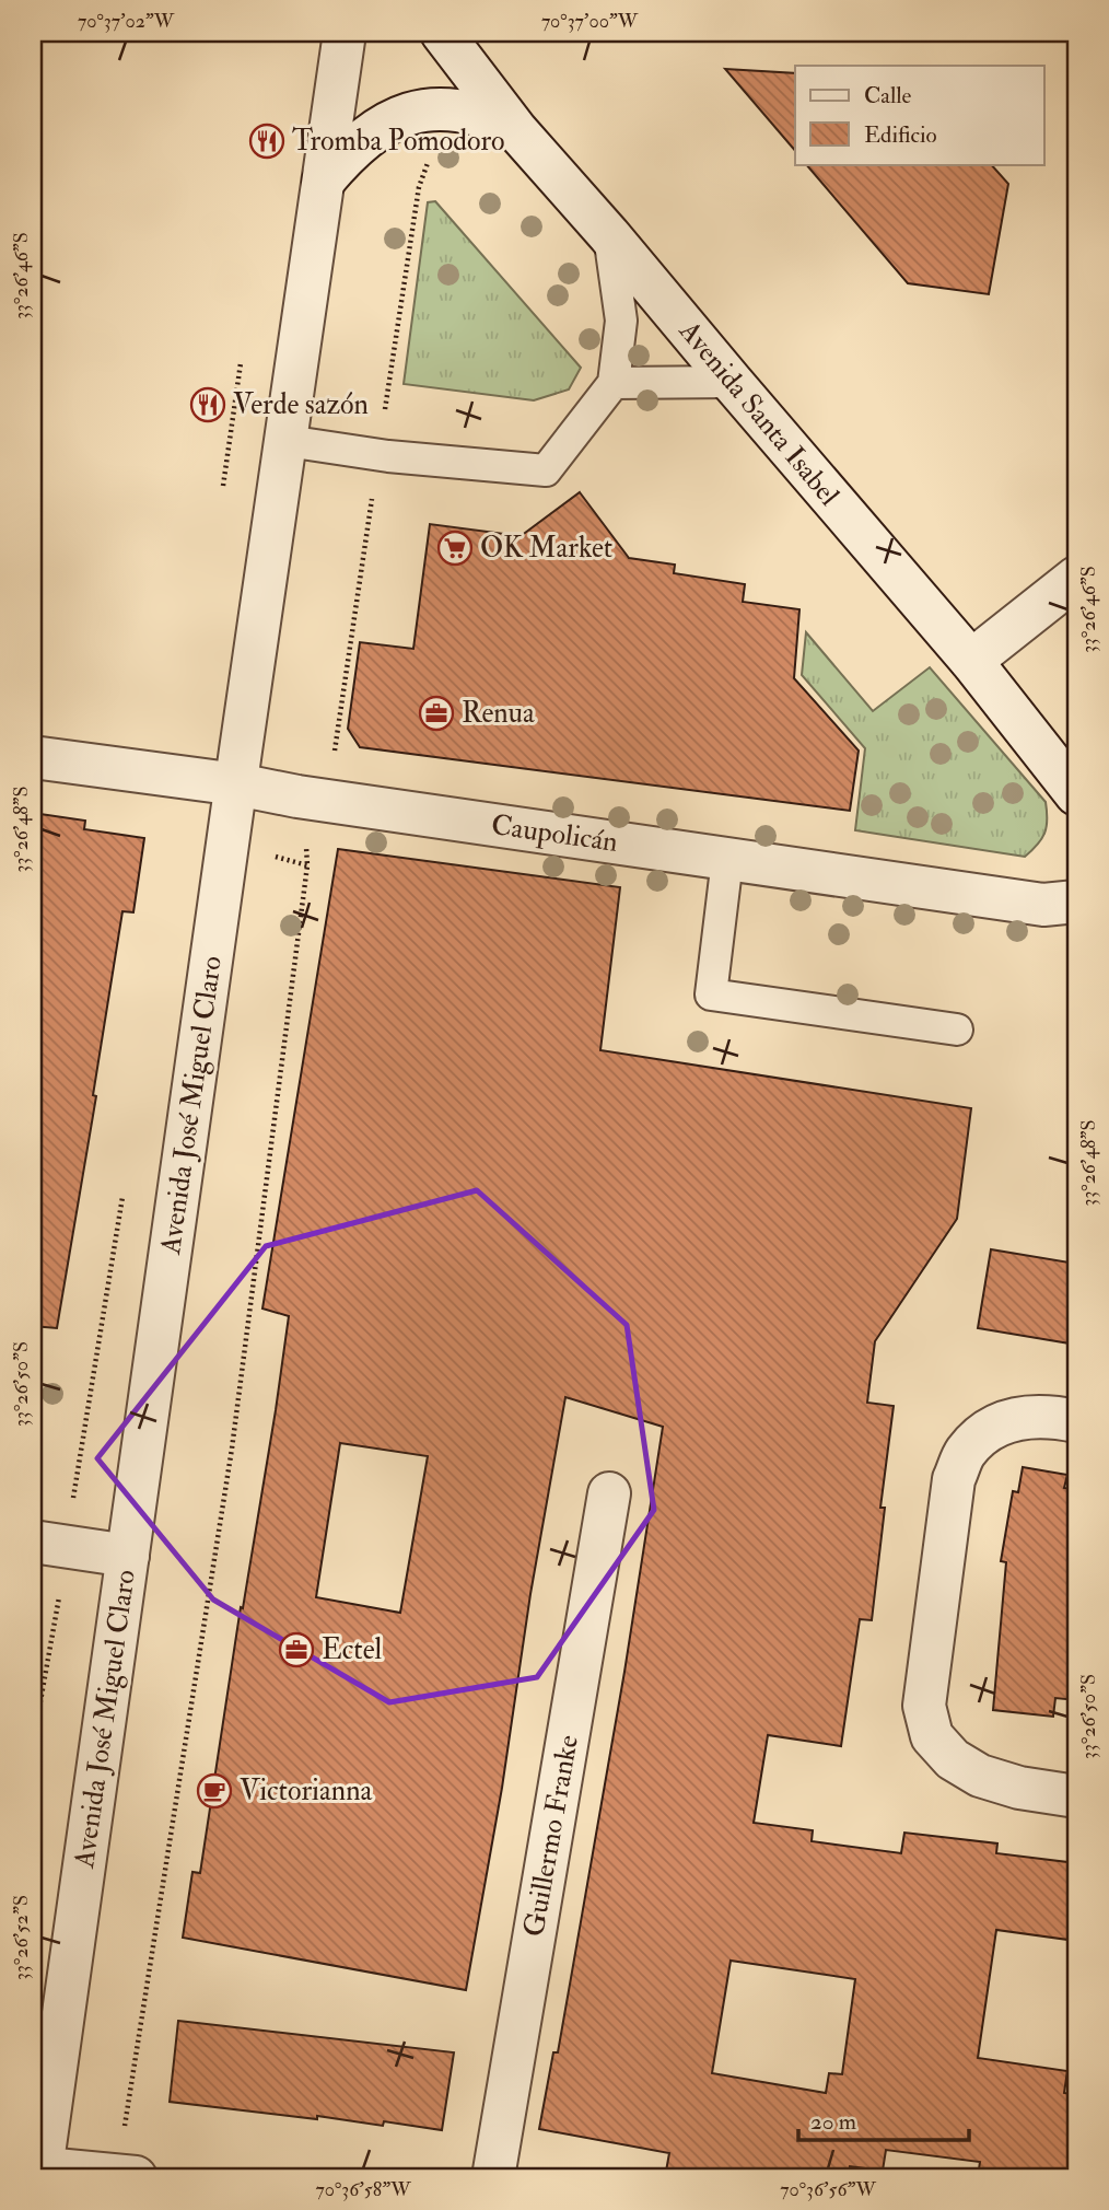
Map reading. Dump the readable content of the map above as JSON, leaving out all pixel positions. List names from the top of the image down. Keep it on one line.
{"streets":{"street":["Avenida Santa Isabel","Caupolicán","Avenida José Miguel Claro","Guillermo Franke"]},"crossings":[["Caupolicán","Avenida José Miguel Claro"]],"places":{"restaurant":["Tromba Pomodoro","Verde sazón"],"supermarket":["OK Market"],"office":["Renua","Ectel"],"cafe":["Victorianna"]},"legend":["Calle","Edificio"],"scale_bar":"20 m","coordinates":["70°37'02\"W","70°37'00\"W","33°26'46\"S","33°26'48\"S","33°26'50\"S","33°26'52\"S","70°36'58\"W","70°36'56\"W"]}
